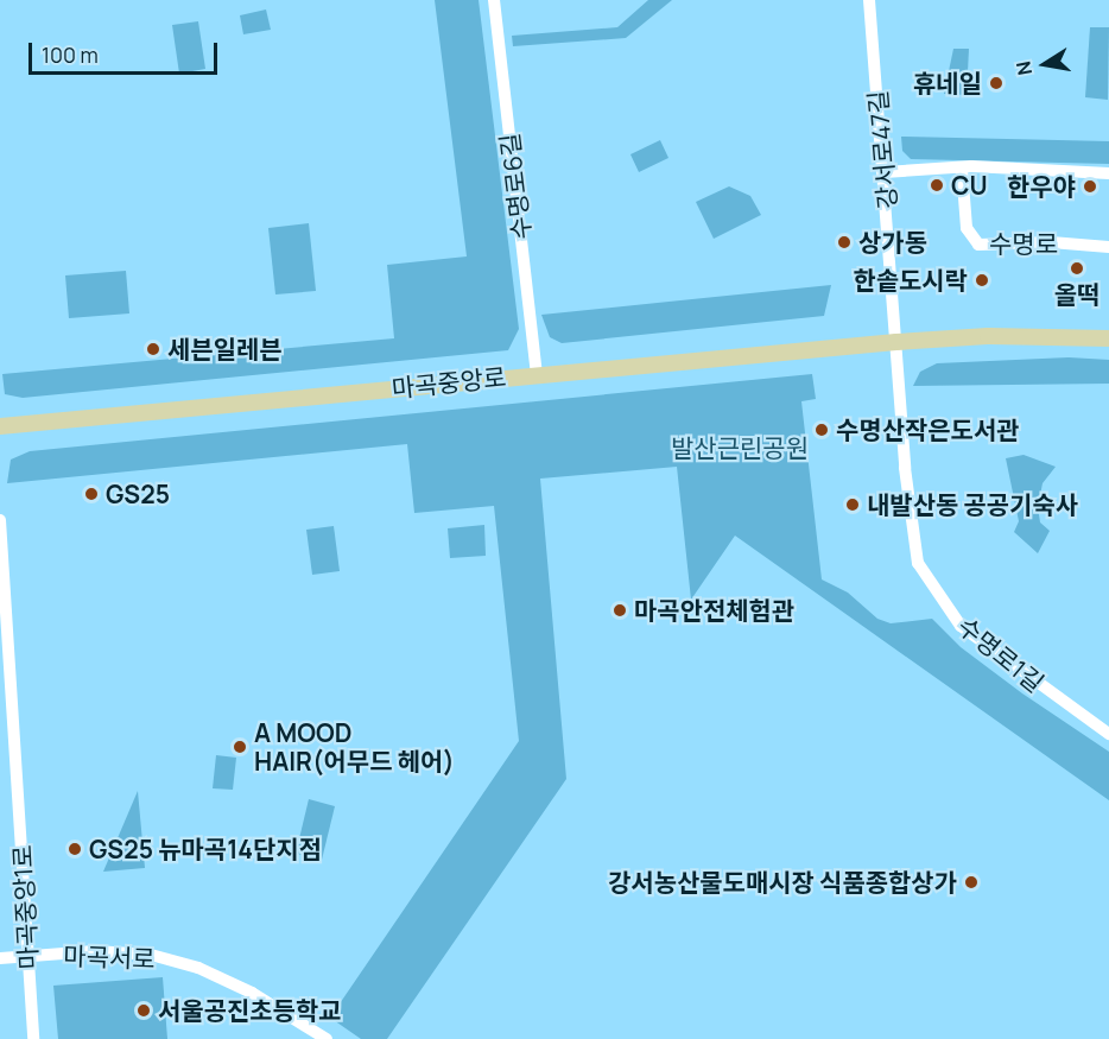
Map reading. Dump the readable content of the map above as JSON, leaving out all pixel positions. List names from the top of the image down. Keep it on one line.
{"streets":{"main road":["마곡중앙로"],"street":["강서로47길","수명로6길","수명로","수명로1길","마곡중앙1로","마곡서로"]},"crossings":[["강서로47길","마곡중앙로"],["강서로47길","수명로1길"],["수명로6길","마곡중앙로"],["마곡중앙로","수명로1길"],["마곡중앙1로","마곡서로"]],"parks":["발산근린공원"],"places":["휴네일","CU","한우야","상가동","올떡","한솥도시락","세븐일레븐","수명산작은도서관","GS25","내발산동 공공기숙사","마곡안전체험관","A MOOD HAIR(어무드 헤어)","GS25 뉴마곡14단지점","강서농산물도매시장 식품종합상가","서울공진초등학교"],"scale_bar":"100 m","north":"left"}
